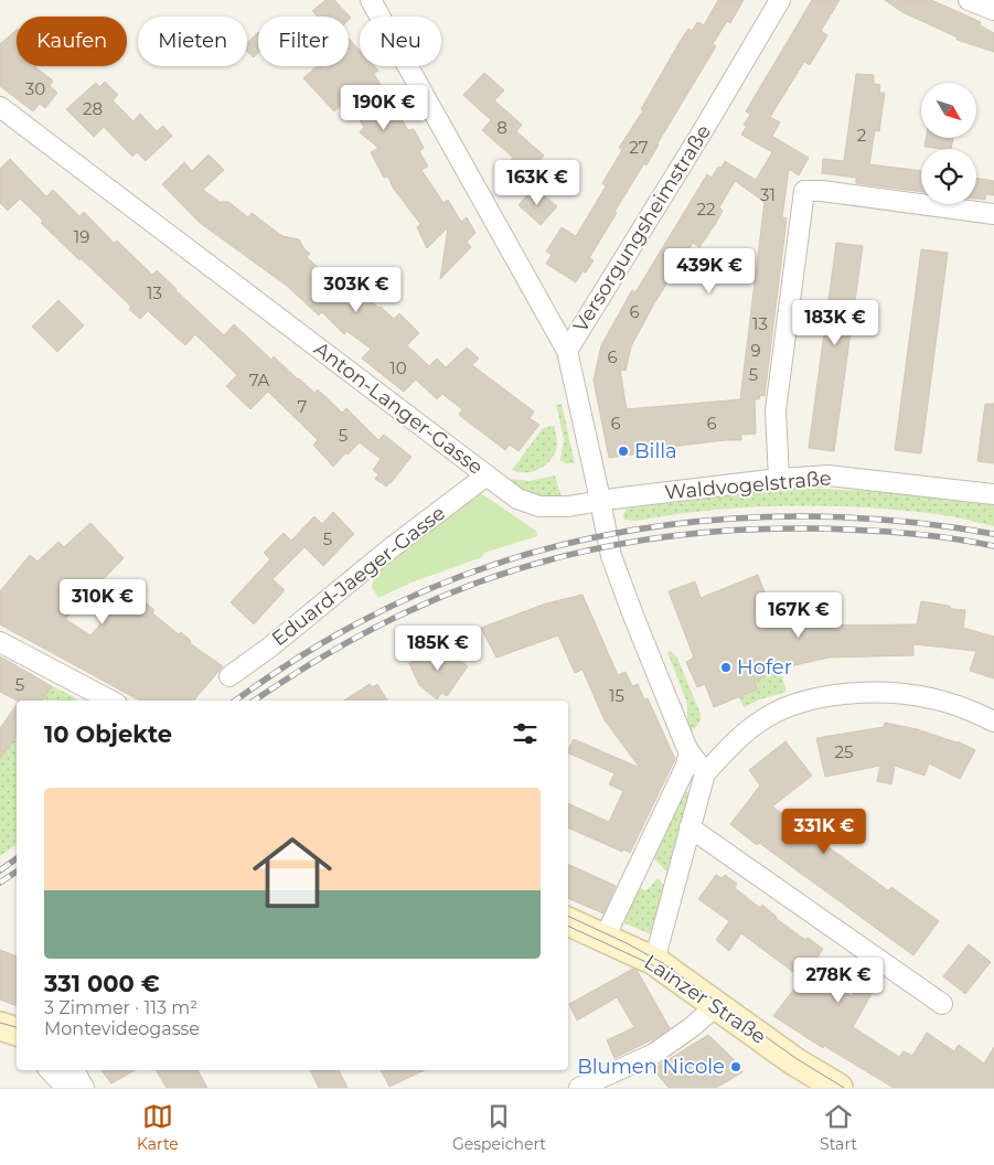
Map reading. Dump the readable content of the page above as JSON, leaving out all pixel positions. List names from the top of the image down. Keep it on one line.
{"streets":{"main road":["Lainzer Straße"],"street":["Versorgungsheimstraße","Anton-Langer-Gasse","Waldvogelstraße","Eduard-Jaeger-Gasse"]},"crossings":[["Versorgungsheimstraße","Anton-Langer-Gasse"],["Versorgungsheimstraße","Waldvogelstraße"],["Anton-Langer-Gasse","Waldvogelstraße"],["Anton-Langer-Gasse","Eduard-Jaeger-Gasse"]],"places":["Billa","Hofer","Blumen Nicole"],"house_numbers":["30","28","8","2","27","31","22","19","13","6","13","9","6","10","5","7A","7","6","6","5","5","5","15","25"],"north":"bottom right","page":{"chip":["Kaufen","Mieten","Filter","Neu"],"price":["190K €","163K €","439K €","303K €","183K €","310K €","167K €","185K €","331K €","278K €"],"heading":"10 Objekte","list":[{"name":"331 000 €","note":"3 Zimmer · 113 m² · Montevideogasse"}],"tabs":["Karte","Gespeichert","Start"]}}
